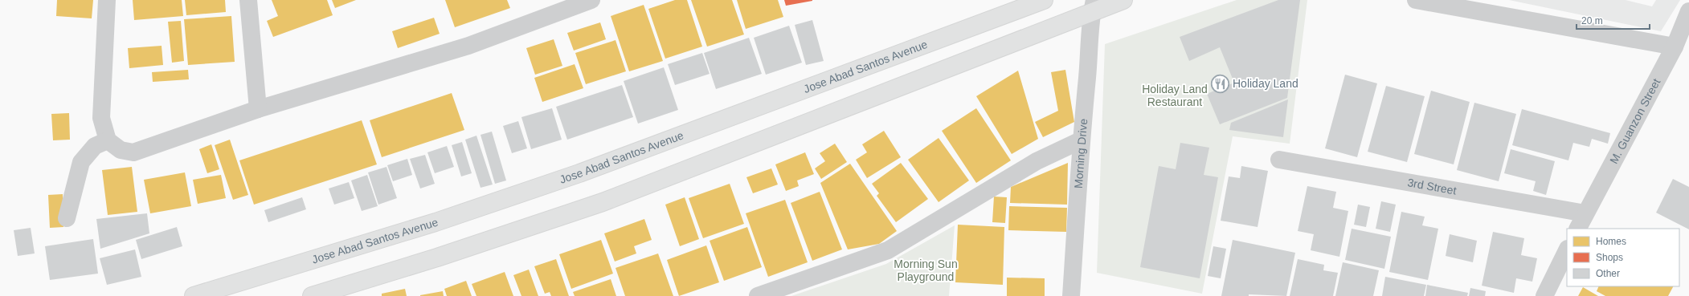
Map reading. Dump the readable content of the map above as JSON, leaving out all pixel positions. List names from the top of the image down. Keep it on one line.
{"streets":{"highway":["Jose Abad Santos Avenue"],"street":["M. Guanzon Street","Morning Drive","3rd Street"]},"crossings":[["M. Guanzon Street","3rd Street"]],"parks":["Holiday Land Restaurant","Morning Sun Playground"],"places":{"restaurant":["Holiday Land"]},"legend":["Homes","Shops","Other"],"scale_bar":"20 m"}
